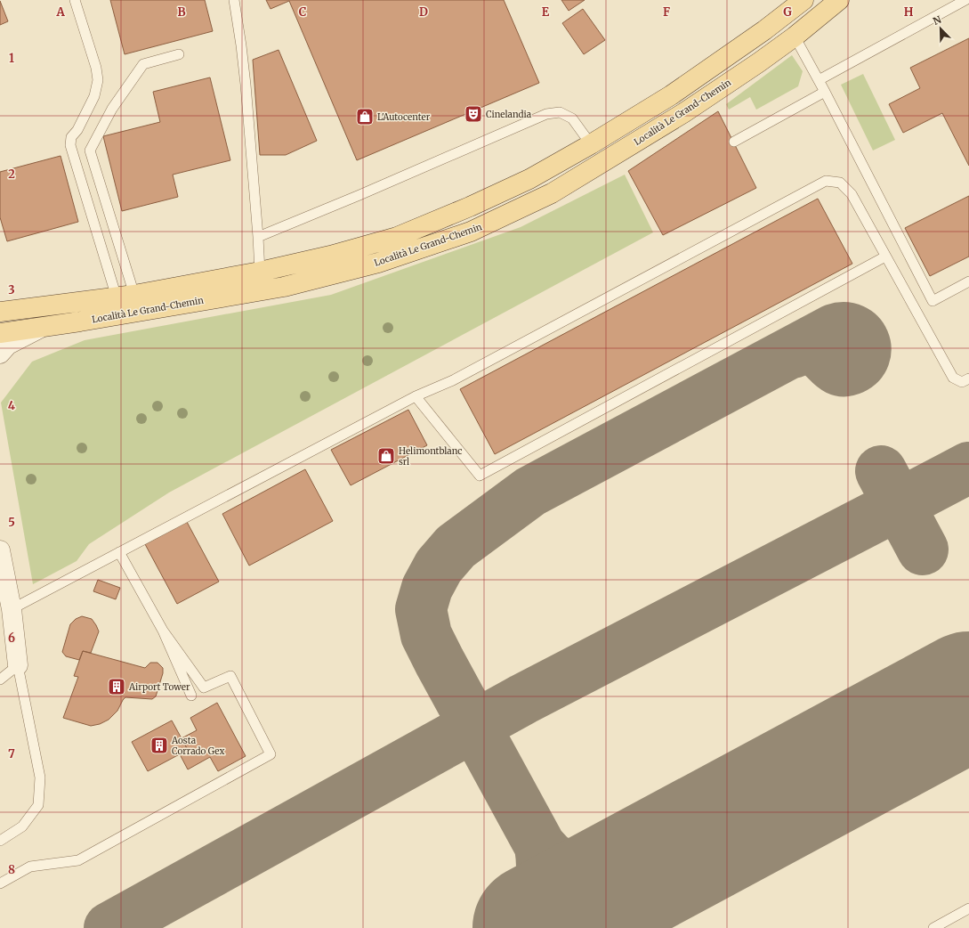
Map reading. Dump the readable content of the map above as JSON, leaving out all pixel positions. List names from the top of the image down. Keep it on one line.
{"streets":{"main road":["Località Le Grand-Chemin"]},"places":{"theatre":["Cinelandia"],"shop":["L'Autocenter","Helimontblanc srl"],"building":["Airport Tower","Aosta Corrado Gex"]},"north":"top left","grid":{"columns":["A","B","C","D","E","F","G","H"],"rows":["1","2","3","4","5","6","7","8"]}}
